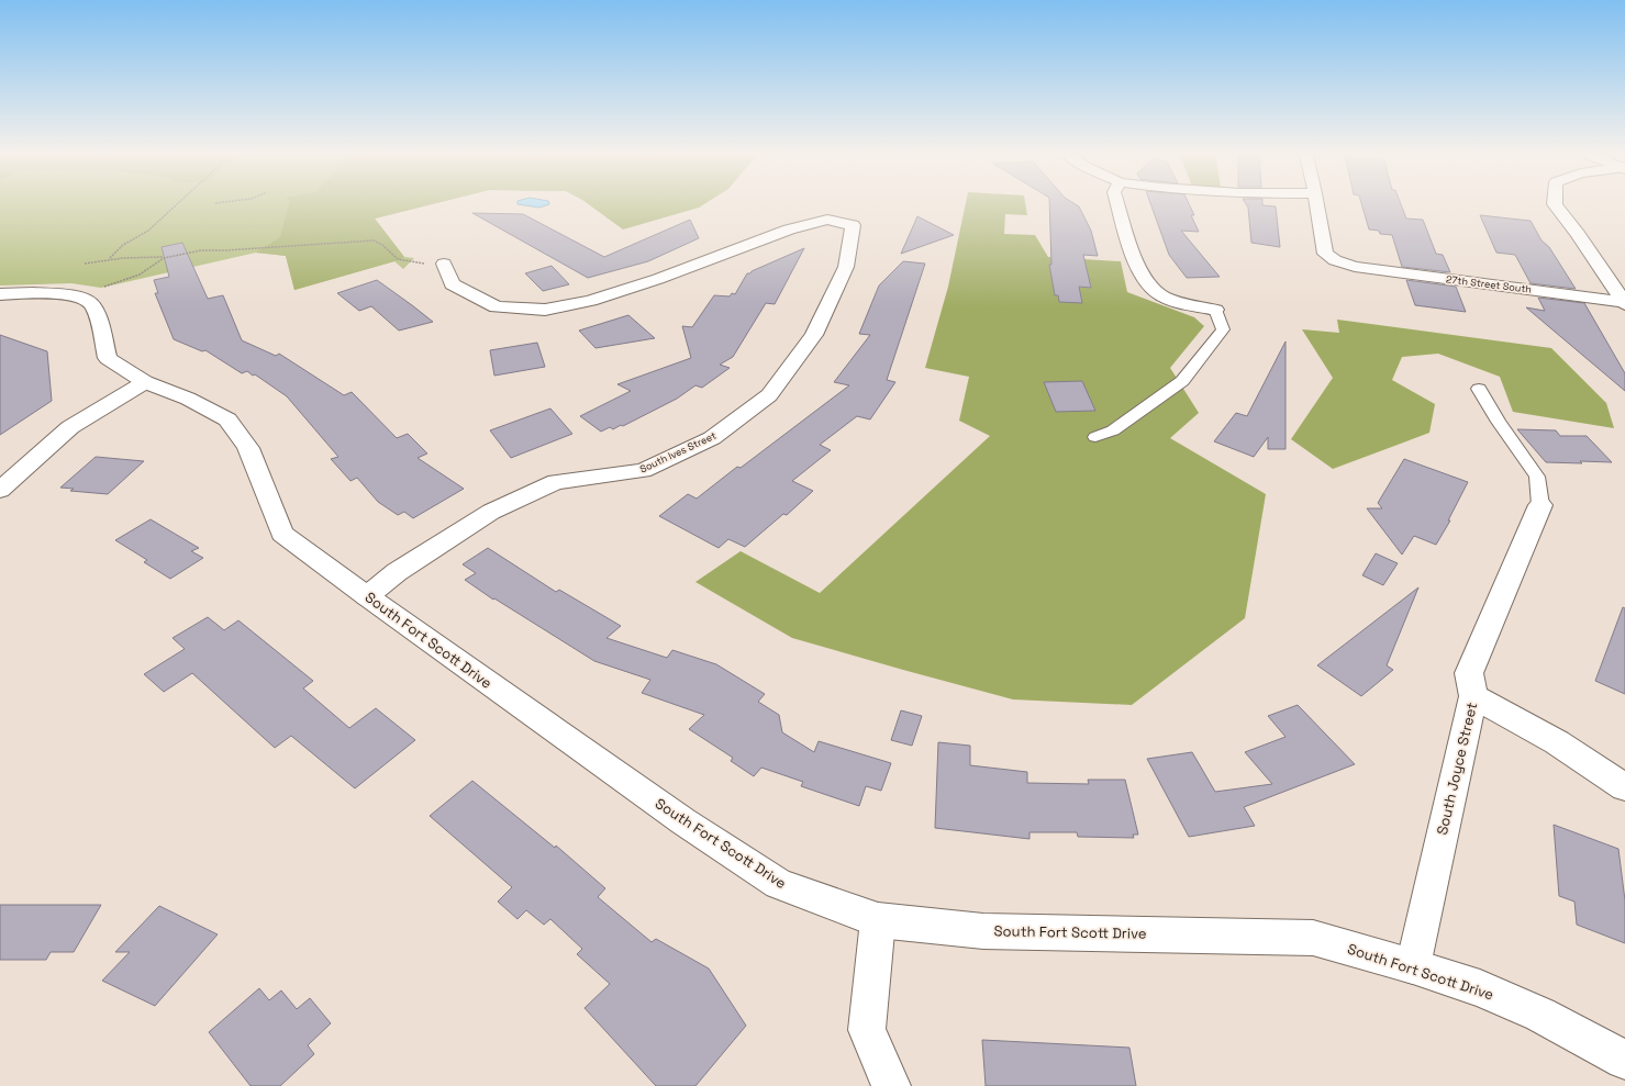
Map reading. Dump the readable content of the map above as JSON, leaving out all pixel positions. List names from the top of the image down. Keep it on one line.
{"streets":{"street":["27th Street South","South Ives Street","South Fort Scott Drive","South Joyce Street"]},"crossings":[["South Ives Street","South Fort Scott Drive"],["South Fort Scott Drive","South Joyce Street"]]}
